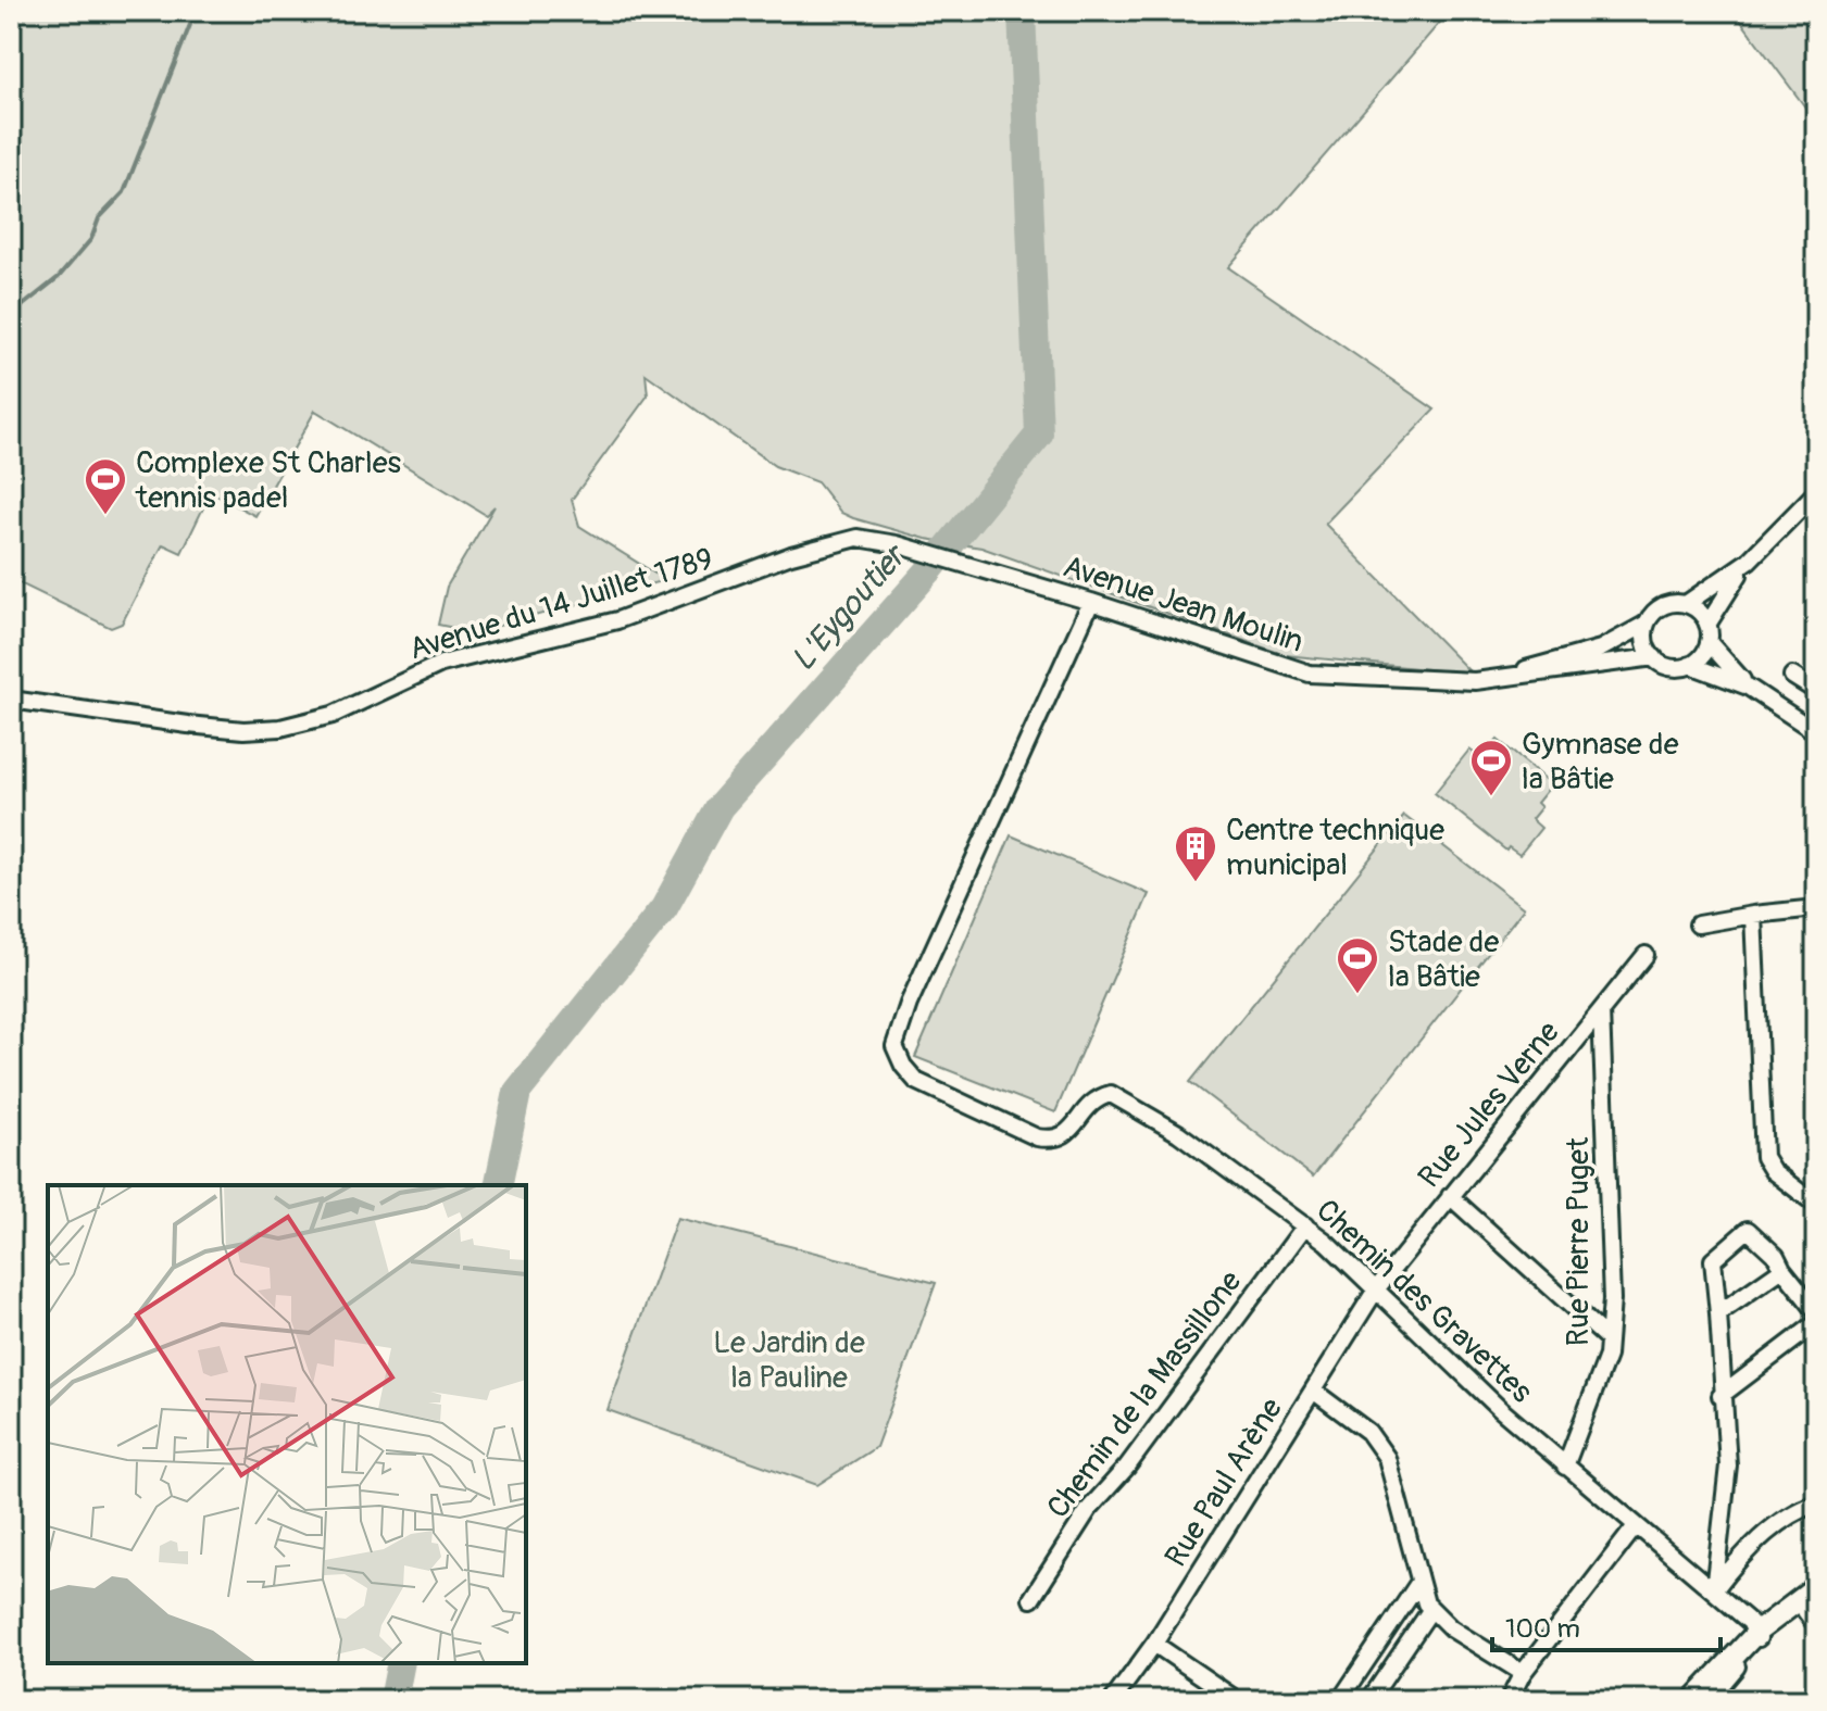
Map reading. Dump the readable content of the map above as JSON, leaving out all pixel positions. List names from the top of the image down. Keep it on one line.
{"streets":{"street":["Avenue du 14 Juillet 1789","Avenue Jean Moulin","Rue Jules Verne","Rue Pierre Puget","Chemin des Gravettes","Chemin de la Massillone","Rue Paul Arène"]},"crossings":[["Avenue du 14 Juillet 1789","Avenue Jean Moulin"],["Avenue Jean Moulin","Chemin des Gravettes"],["Rue Jules Verne","Rue Pierre Puget"],["Rue Jules Verne","Chemin des Gravettes"],["Rue Jules Verne","Rue Paul Arène"],["Rue Pierre Puget","Chemin des Gravettes"],["Chemin des Gravettes","Chemin de la Massillone"],["Chemin des Gravettes","Rue Paul Arène"]],"water":["L'Eygoutier"],"parks":["Le Jardin de la Pauline"],"places":{"sports":["Complexe St Charles tennis padel","Gymnase de la Bâtie","Stade de la Bâtie"],"building":["Centre technique municipal"]},"scale_bar":"100 m"}
